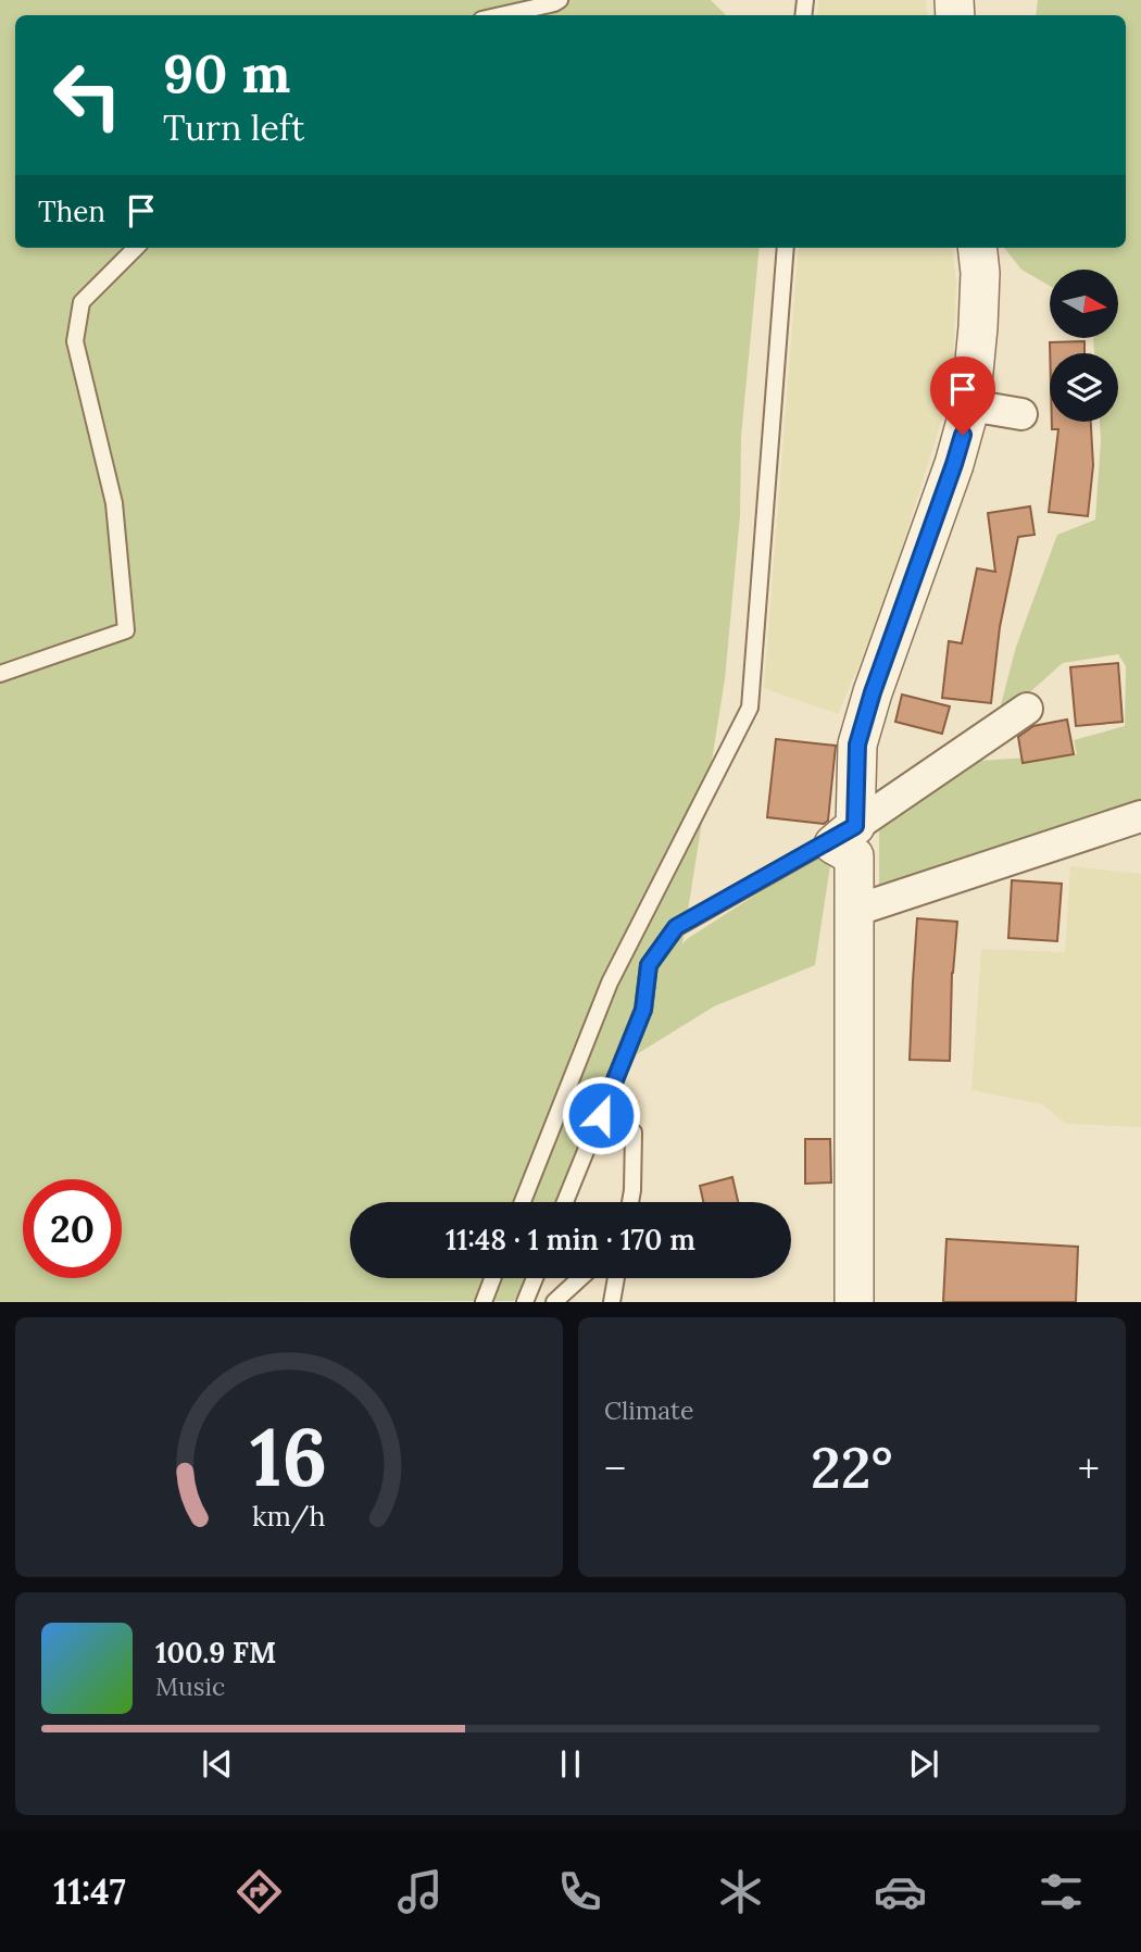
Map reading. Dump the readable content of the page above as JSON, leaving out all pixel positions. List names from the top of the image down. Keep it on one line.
{"north":"right","page":{"turn":["90 m","Turn left"],"then":"Then","limit":"20","trip":"11:48 · 1 min · 170 m","tile":"Climate","heat":["−","22°","+"],"song":["100.9 FM","Music"],"tabs":"11:47","gauge":["16","km/h"]}}
